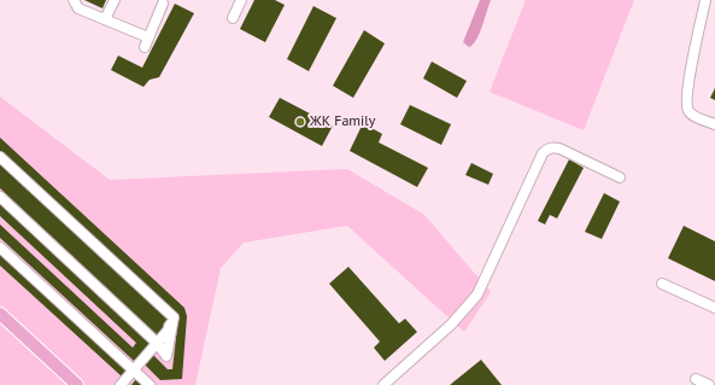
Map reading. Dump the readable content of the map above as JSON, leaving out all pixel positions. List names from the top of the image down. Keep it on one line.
{"places":["ЖК Family"]}
